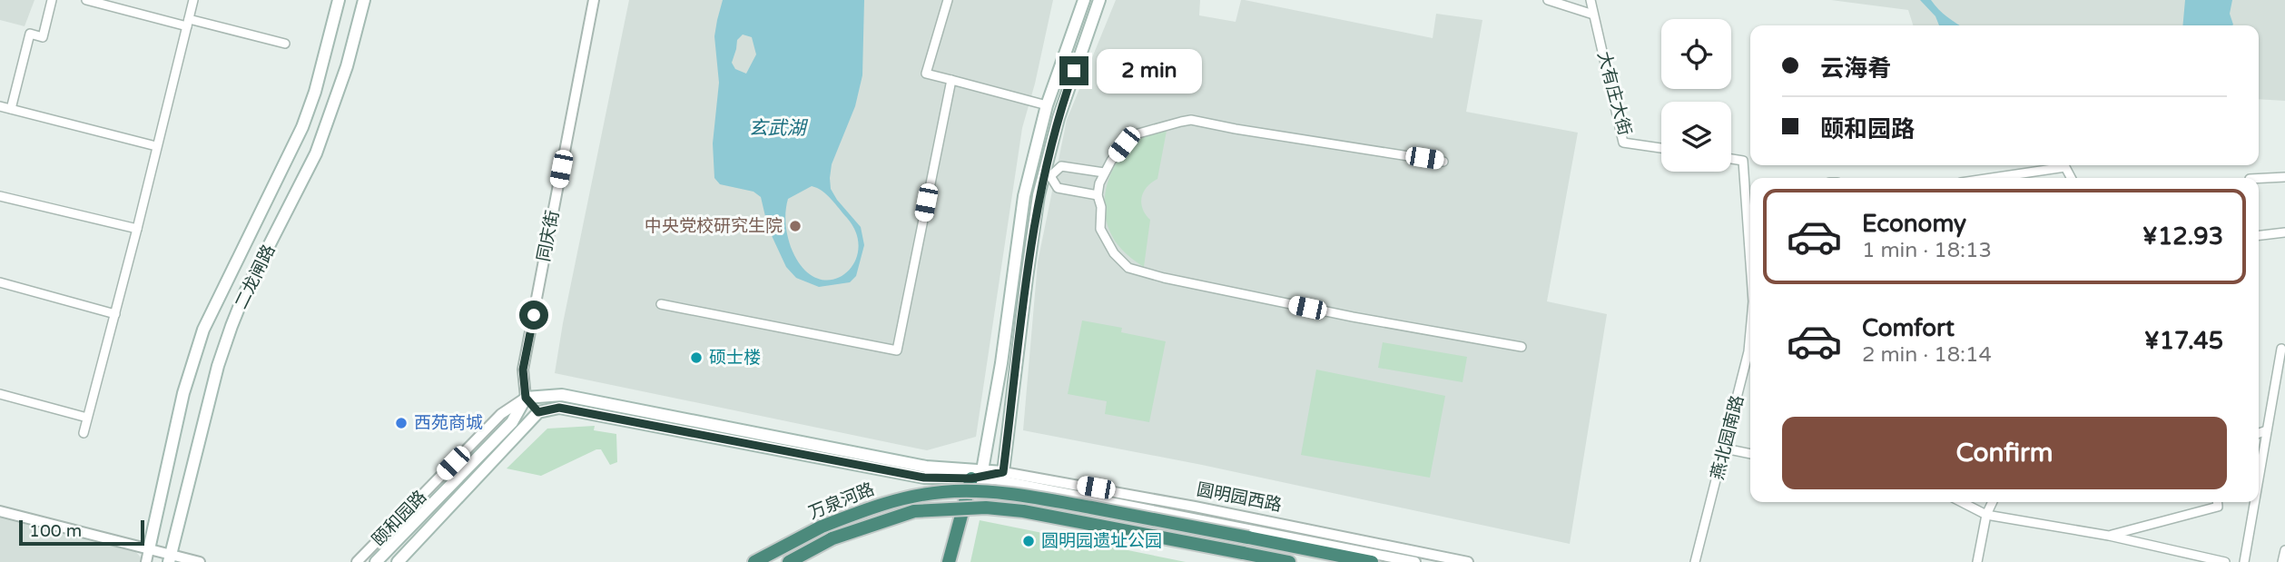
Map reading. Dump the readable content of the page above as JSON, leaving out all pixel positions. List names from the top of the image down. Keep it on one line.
{"streets":{"highway":["万泉河路"],"main road":["二龙闸路","颐和园路"],"street":["大有庄大街","同庆街","燕北园南路","圆明园西路"]},"crossings":[["同庆街","颐和园路"]],"water":["玄武湖"],"places":["中央党校研究生院","硕士楼","西苑商城","圆明园遗址公园"],"scale_bar":"100 m","page":{"banner":["云海肴","颐和园路"],"bubble":"2 min","list":[{"name":"Economy","note":"1 min · 18:13","value":"¥12.93"},{"name":"Comfort","note":"2 min · 18:14","value":"¥17.45"}],"buttons":"Confirm","scale":"100 m"}}
